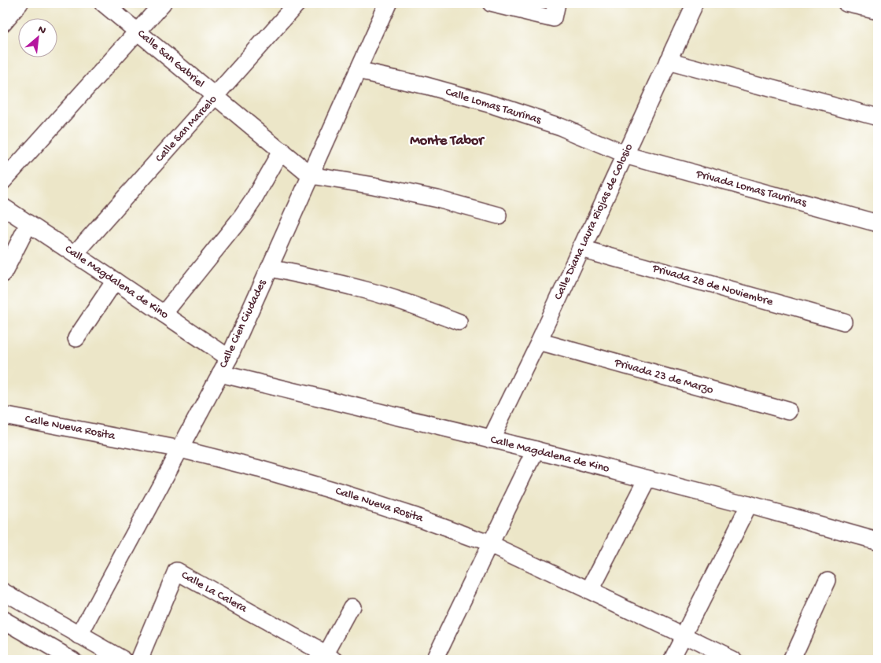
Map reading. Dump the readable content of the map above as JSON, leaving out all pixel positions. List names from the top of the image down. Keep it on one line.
{"streets":{"street":["Calle San Gabriel","Calle Lomas Taurinas","Calle San Marcelo","Privada Lomas Taurinas","Calle Diana Laura Riojas de Colosio","Calle Magdalena de Kino","Privada 28 de Noviembre","Calle Cien Ciudades","Privada 23 de Marzo","Calle Nueva Rosita","Calle La Calera"]},"crossings":[["Calle San Gabriel","Calle San Marcelo"],["Calle San Gabriel","Calle Cien Ciudades"],["Calle Lomas Taurinas","Privada Lomas Taurinas"],["Calle Lomas Taurinas","Calle Diana Laura Riojas de Colosio"],["Calle Lomas Taurinas","Calle Cien Ciudades"],["Calle San Marcelo","Calle Magdalena de Kino"],["Privada Lomas Taurinas","Calle Diana Laura Riojas de Colosio"],["Calle Diana Laura Riojas de Colosio","Calle Magdalena de Kino"],["Calle Diana Laura Riojas de Colosio","Privada 28 de Noviembre"],["Calle Diana Laura Riojas de Colosio","Privada 23 de Marzo"],["Calle Magdalena de Kino","Calle Cien Ciudades"],["Calle Cien Ciudades","Calle Nueva Rosita"]],"districts":["Monte Tabor"],"north":"top right"}
